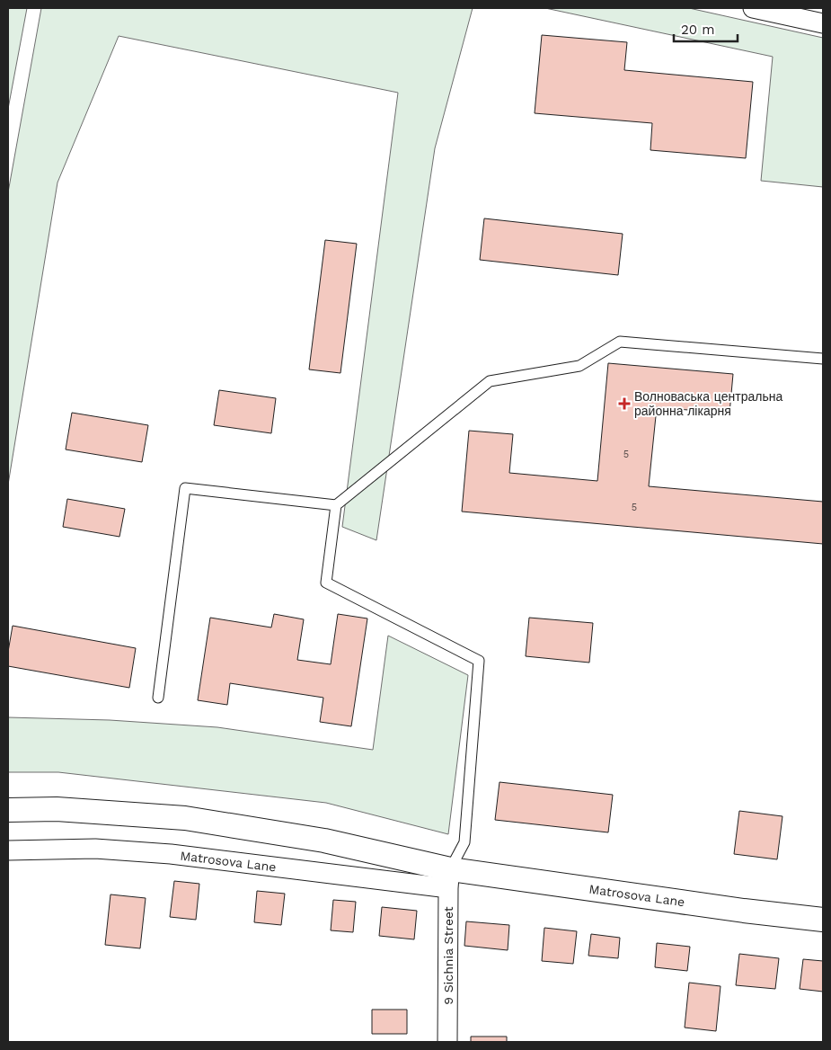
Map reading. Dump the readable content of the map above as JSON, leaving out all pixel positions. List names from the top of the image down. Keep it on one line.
{"streets":{"street":["Matrosova Lane","9 Sichnia Street"]},"crossings":[["Matrosova Lane","9 Sichnia Street"]],"places":{"health":["Волноваська центральна районна лікарня"]},"house_numbers":["5","5"],"scale_bar":"20 m"}
